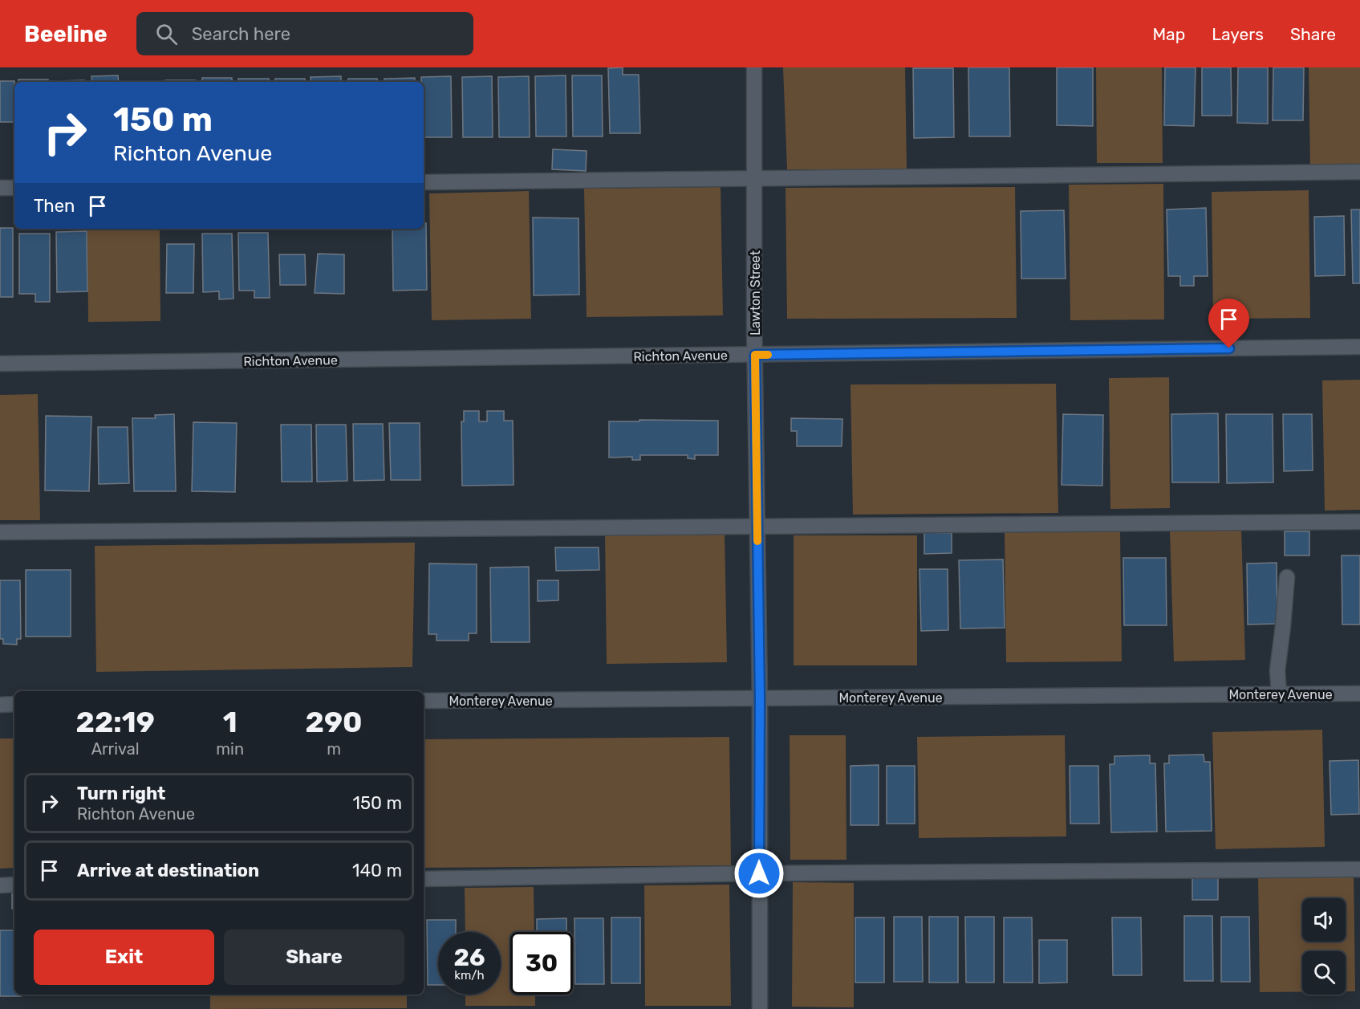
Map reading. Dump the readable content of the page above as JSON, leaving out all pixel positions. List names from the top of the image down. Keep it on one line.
{"streets":{"street":["Lawton Street","Richton Avenue","Monterey Avenue"]},"crossings":[["Lawton Street","Richton Avenue"],["Lawton Street","Monterey Avenue"]],"page":{"header":"Beeline","search":"Search here","nav":["Map","Layers","Share"],"turn":["150 m","Richton Avenue"],"then":"Then","eta":["22:19","Arrival","1","min","290","m"],"list":[{"name":"Turn right","note":"Richton Avenue","value":"150 m"},{"name":"Arrive at destination","value":"140 m"}],"buttons":["Exit","Share"],"speed":"26 km/h","limit":"30"}}
